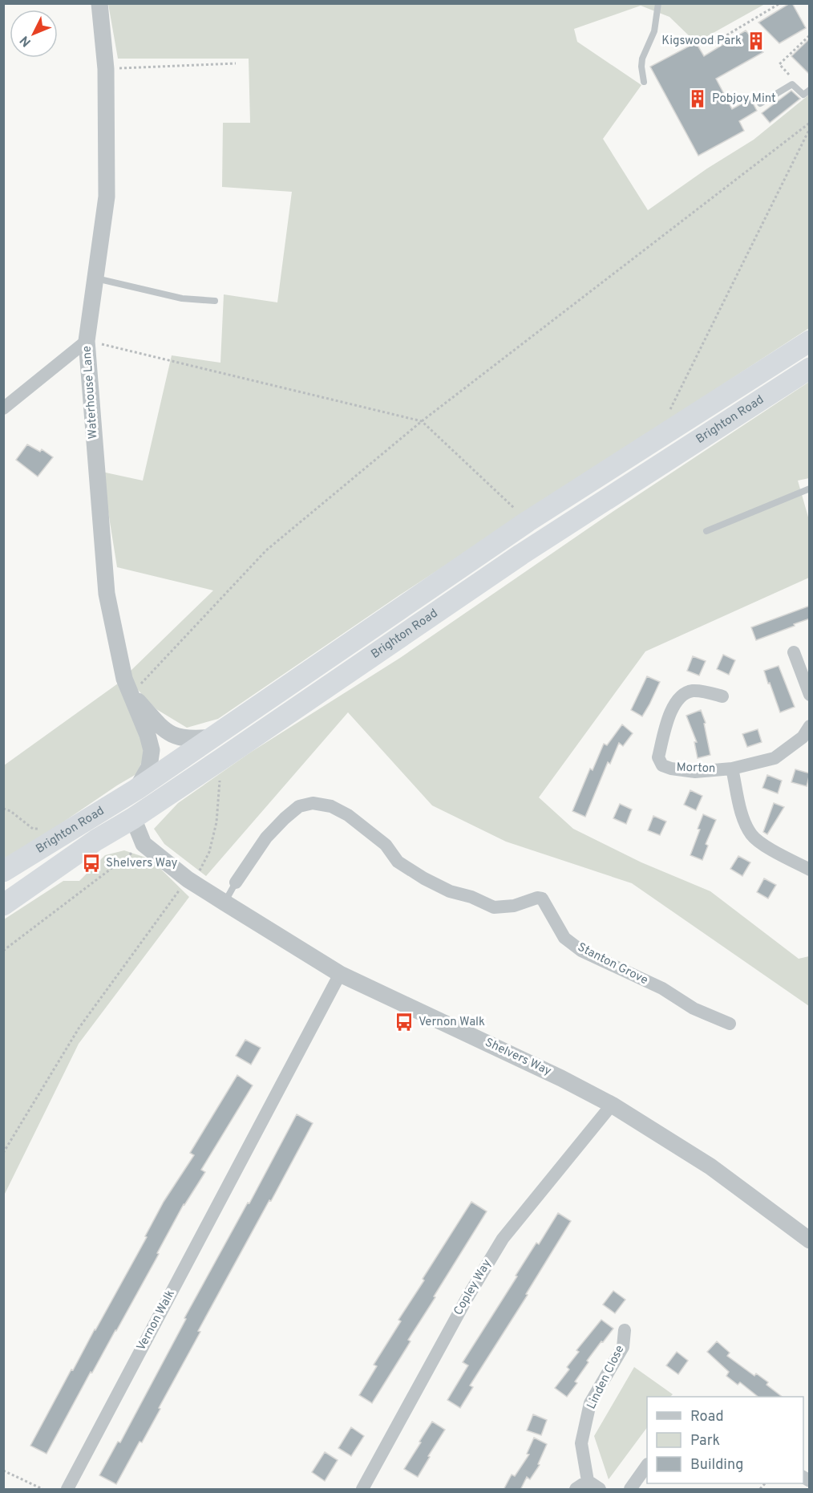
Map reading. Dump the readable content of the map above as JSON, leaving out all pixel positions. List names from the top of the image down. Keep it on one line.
{"streets":{"highway":["Brighton Road"],"street":["Waterhouse Lane","Morton","Stanton Grove","Shelvers Way","Copley Way","Vernon Walk","Linden Close"]},"crossings":[["Waterhouse Lane","Brighton Road"],["Brighton Road","Shelvers Way"],["Shelvers Way","Copley Way"],["Shelvers Way","Vernon Walk"]],"places":{"building":["Kigswood Park","Pobjoy Mint"],"bus stop":["Shelvers Way","Vernon Walk"]},"legend":["Road","Park","Building"],"north":"bottom left"}
